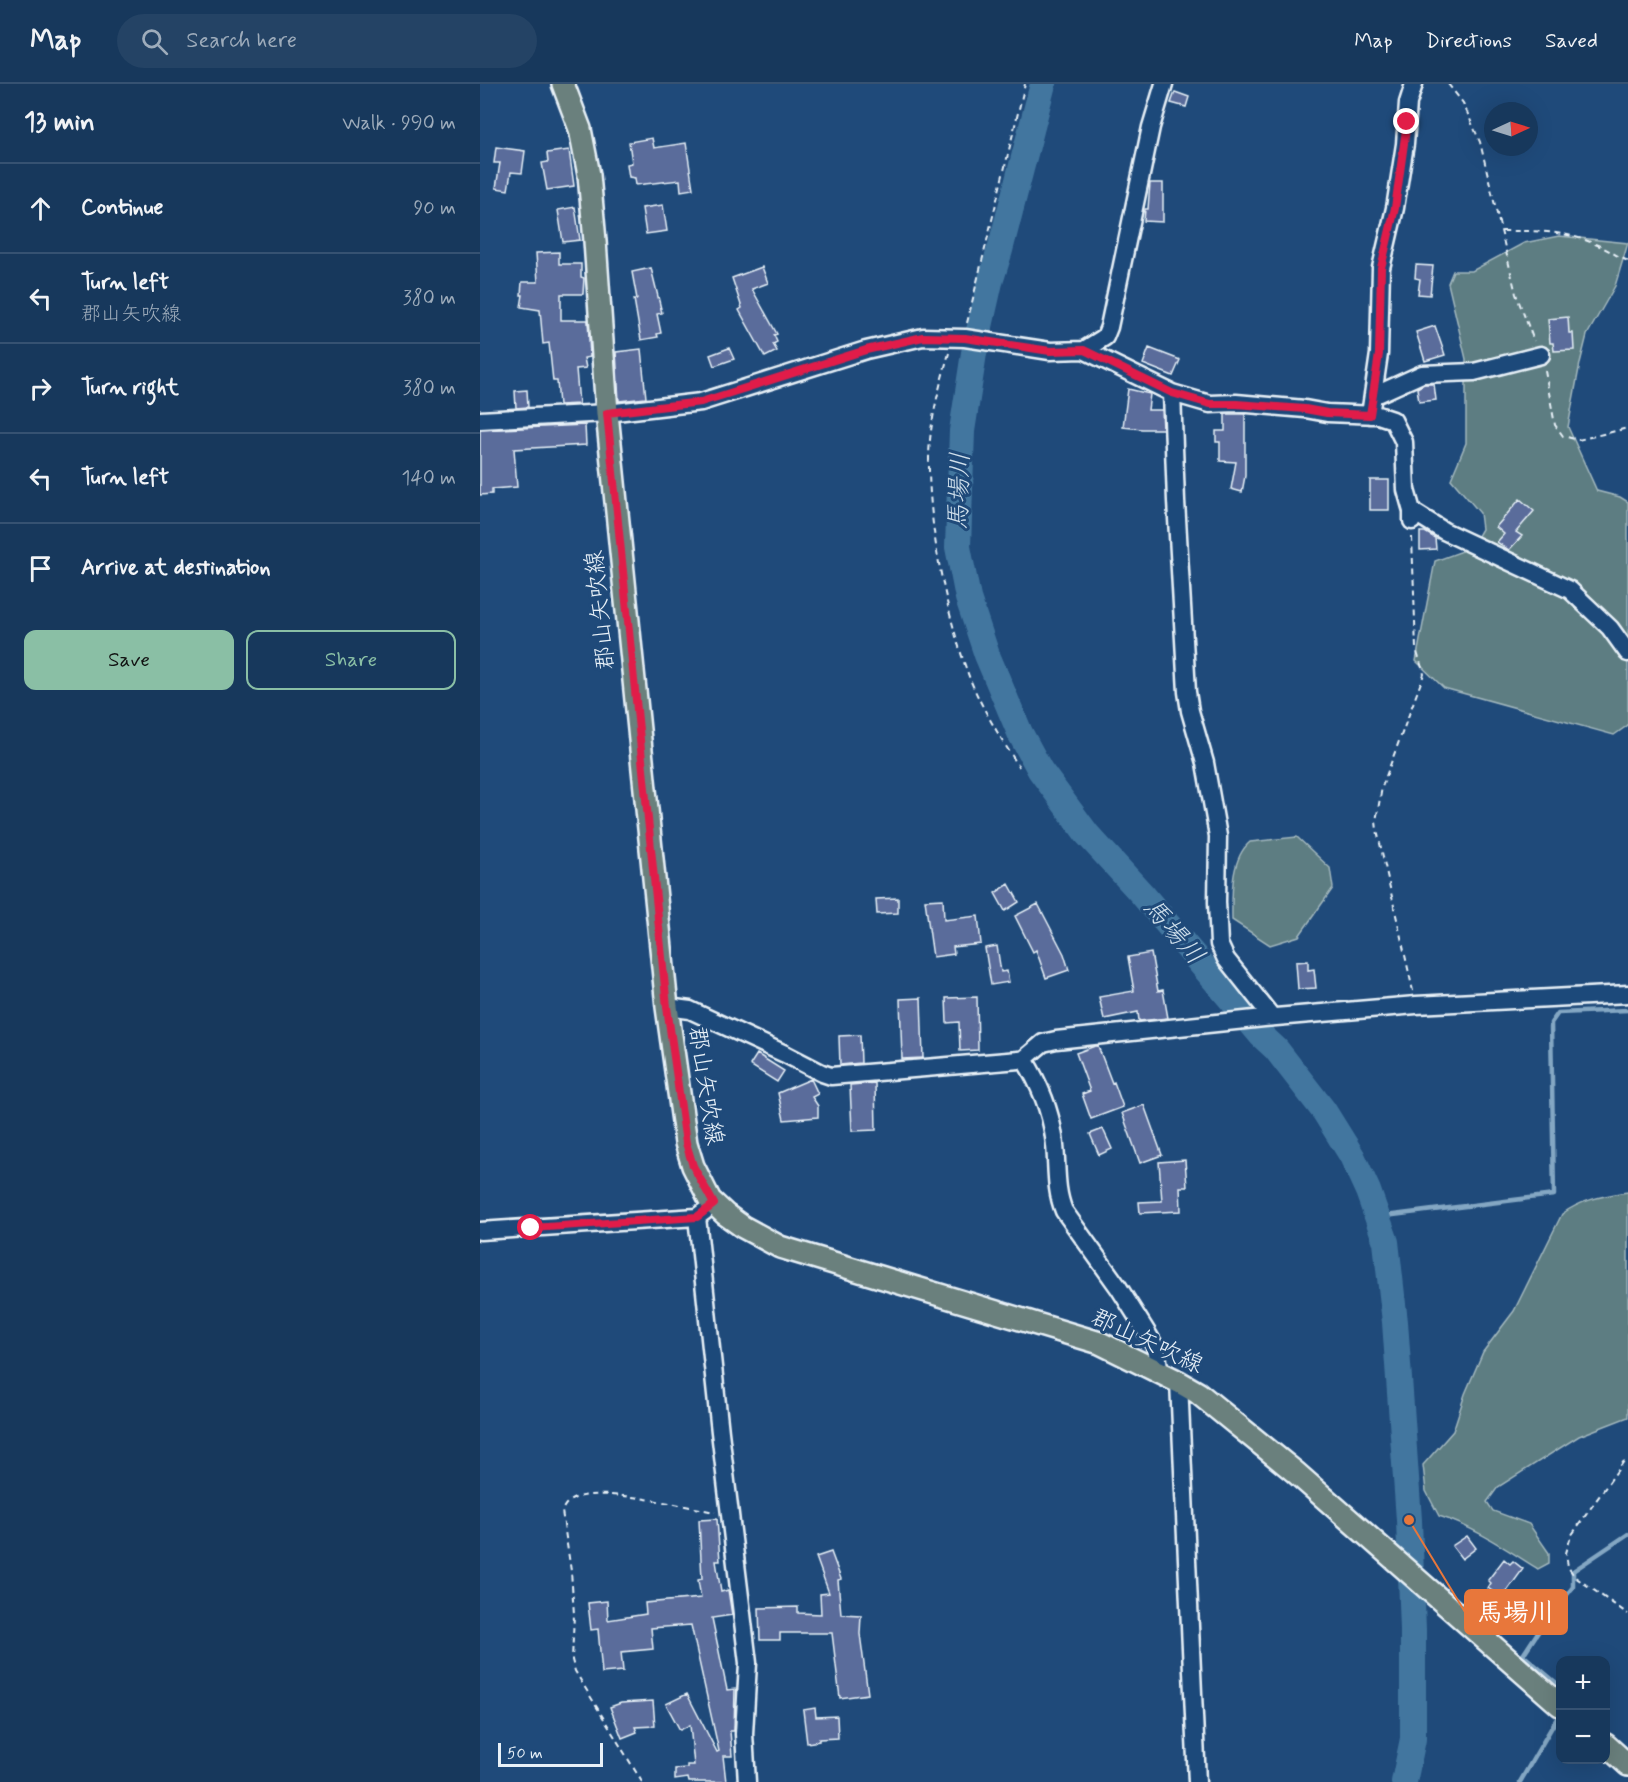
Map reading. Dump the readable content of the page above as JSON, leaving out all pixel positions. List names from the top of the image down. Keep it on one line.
{"streets":{"main road":["郡山矢吹線"]},"water":["馬場川"],"places":["馬場川"],"scale_bar":"50 m","north":"right","page":{"header":"Map","search":"Search here","nav":["Map","Directions","Saved"],"heading":["13 min","Walk · 990 m"],"list":[["Continue","90 m"],["Turn left","郡山矢吹線","380 m"],["Turn right","380 m"],["Turn left","140 m"],"Arrive at destination"],"buttons":["Save","Share"],"map_buttons":["+","−"],"scale":"50 m"}}
